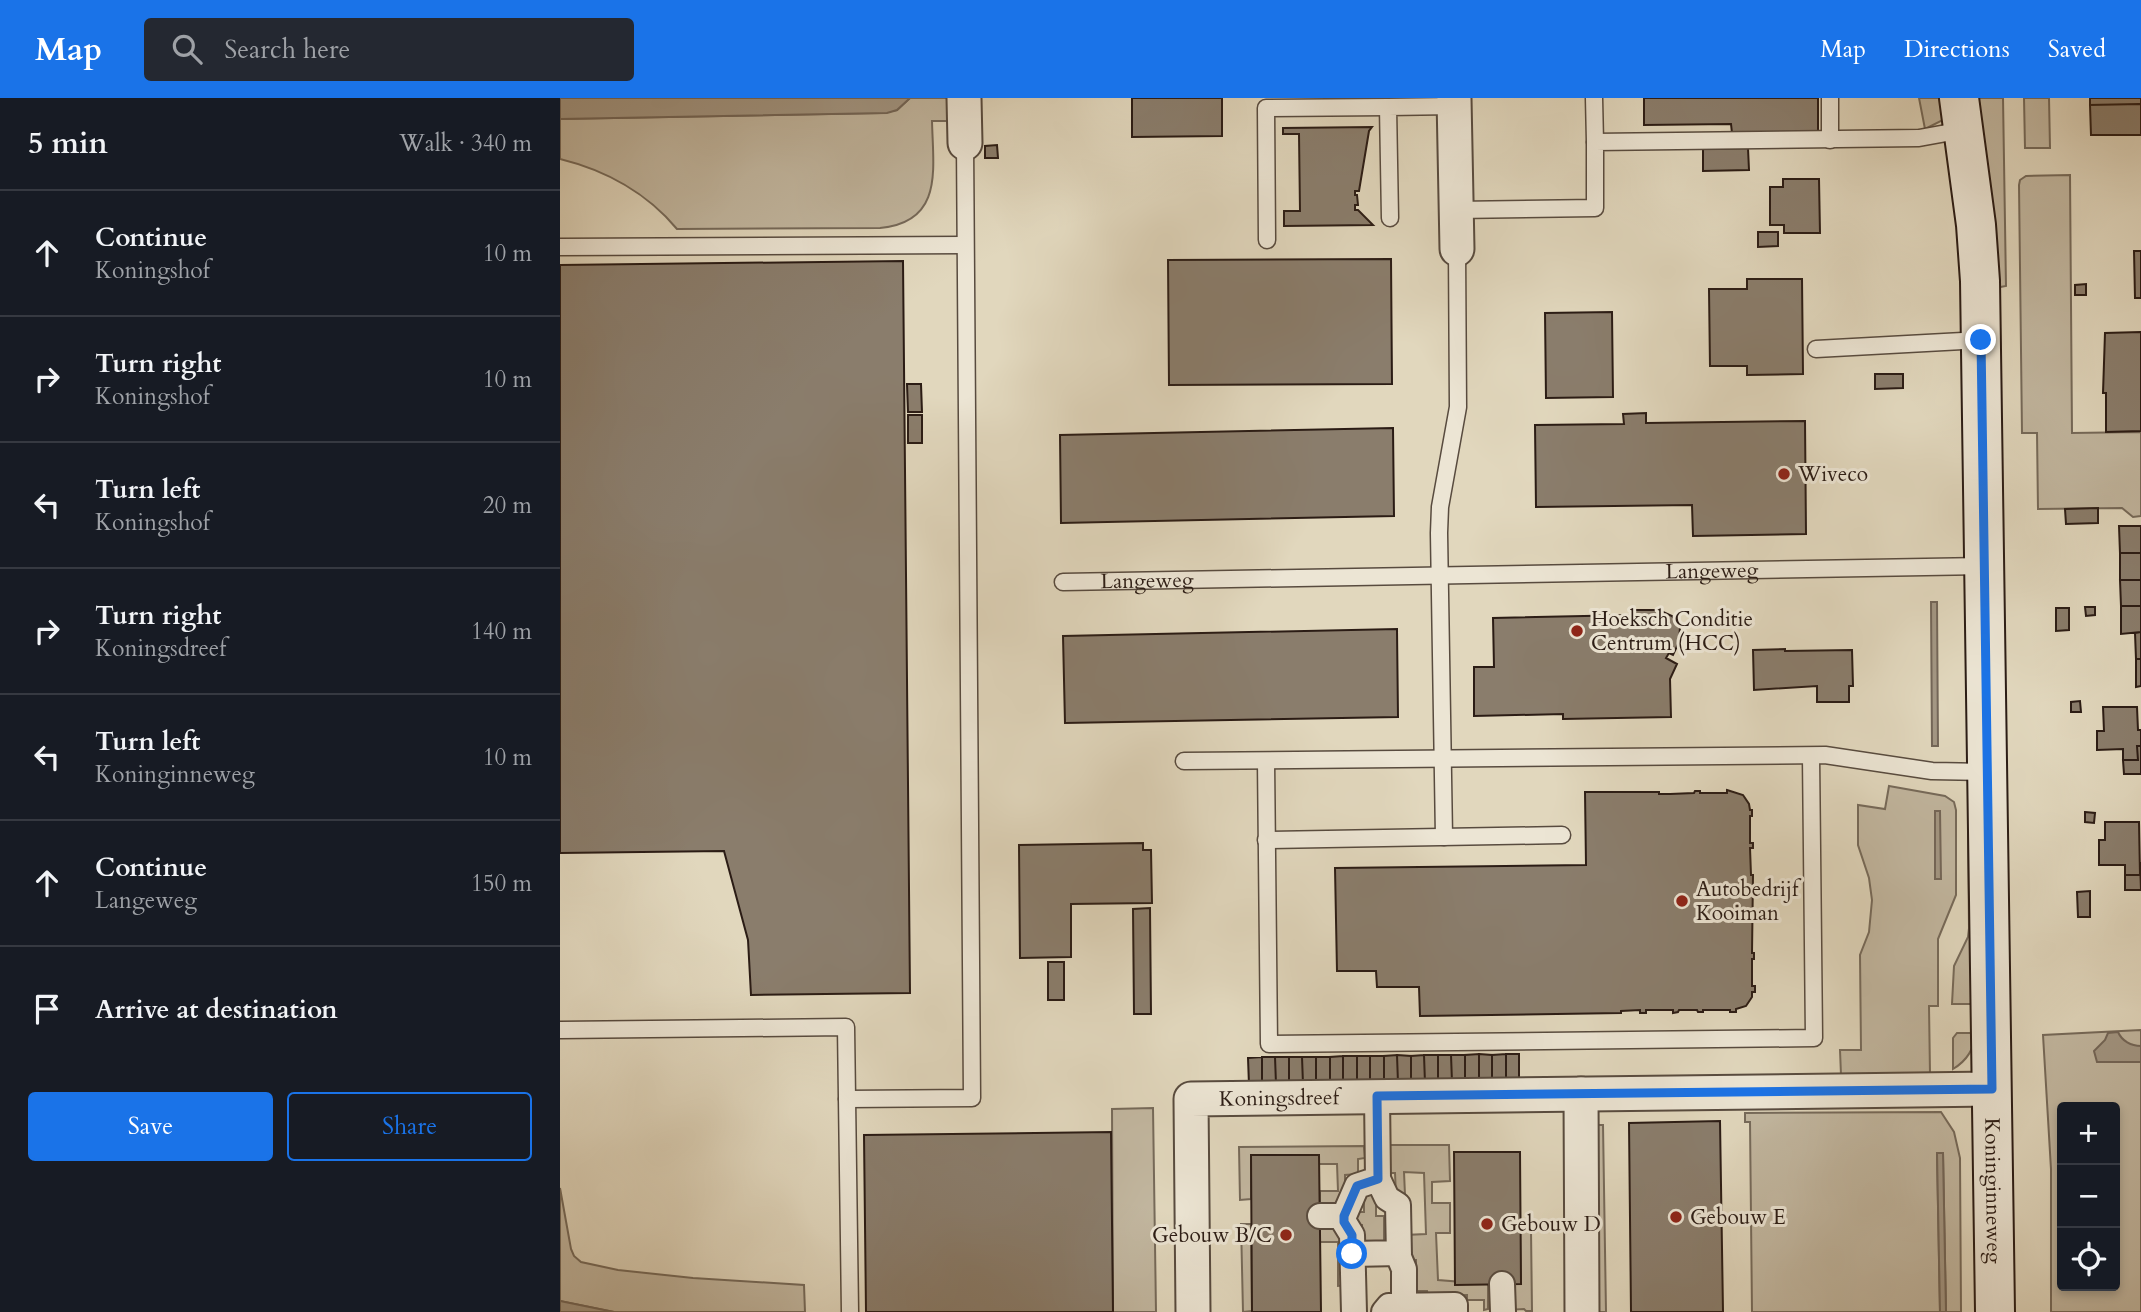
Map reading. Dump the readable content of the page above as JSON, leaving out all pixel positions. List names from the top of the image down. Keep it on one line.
{"streets":{"main road":["Koninginneweg"],"street":["Koningsdreef"],"lane":["Langeweg"]},"crossings":[["Koningsdreef","Koninginneweg"]],"places":["Wiveco","Hoeksch Conditie Centrum (HCC)","Autobedrijf Kooiman","Gebouw E","Gebouw D","Gebouw B/C"],"page":{"header":"Map","search":"Search here","nav":["Map","Directions","Saved"],"heading":["5 min","Walk · 340 m"],"list":[["Continue","Koningshof","10 m"],["Turn right","Koningshof","10 m"],["Turn left","Koningshof","20 m"],["Turn right","Koningsdreef","140 m"],["Turn left","Koninginneweg","10 m"],["Continue","Langeweg","150 m"],"Arrive at destination"],"buttons":["Save","Share"],"map_buttons":["+","−"]}}
